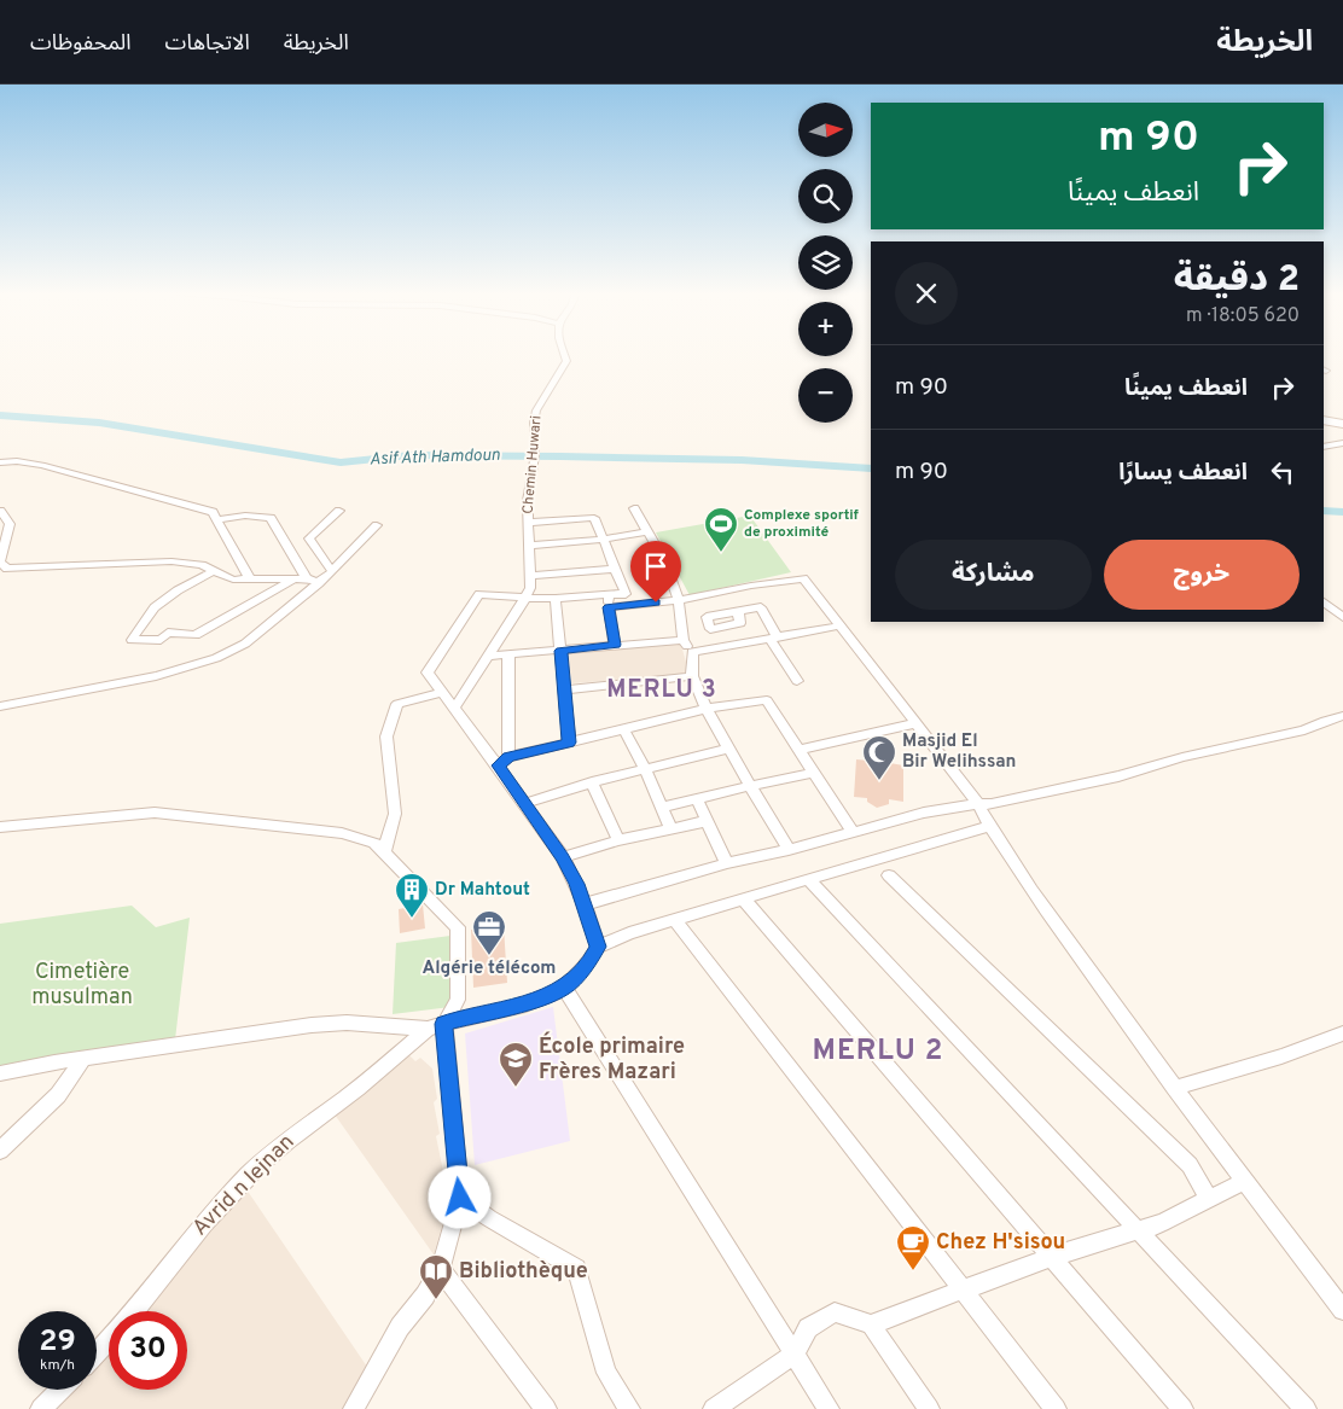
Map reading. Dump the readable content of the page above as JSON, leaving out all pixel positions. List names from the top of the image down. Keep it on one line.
{"streets":{"street":["Chemin Huwari","Avrid n lejnan"]},"districts":["MERLU 3","MERLU 2"],"water":["Asif Ath Hamdoun"],"parks":["Cimetière musulman"],"places":{"sports":["Complexe sportif de proximité"],"mosque":["Masjid El Bir Welihssan"],"building":["Dr Mahtout"],"office":["Algérie télécom"],"school or university":["École primaire Frères Mazari"],"cafe":["Chez H'sisou"],"library":["Bibliothèque"]},"north":"right","page":{"header":"الخريطة","nav":["الخريطة","الاتجاهات","المحفوظات"],"map_buttons":["+","−"],"turn":["90 m","انعطف يمينًا"],"heading":["2 دقيقة","620 m · 18:05"],"list":[{"name":"انعطف يمينًا","value":"90 m"},{"name":"انعطف يسارًا","value":"90 m"}],"buttons":["خروج","مشاركة"],"speed":"29 km/h","limit":"30"}}
